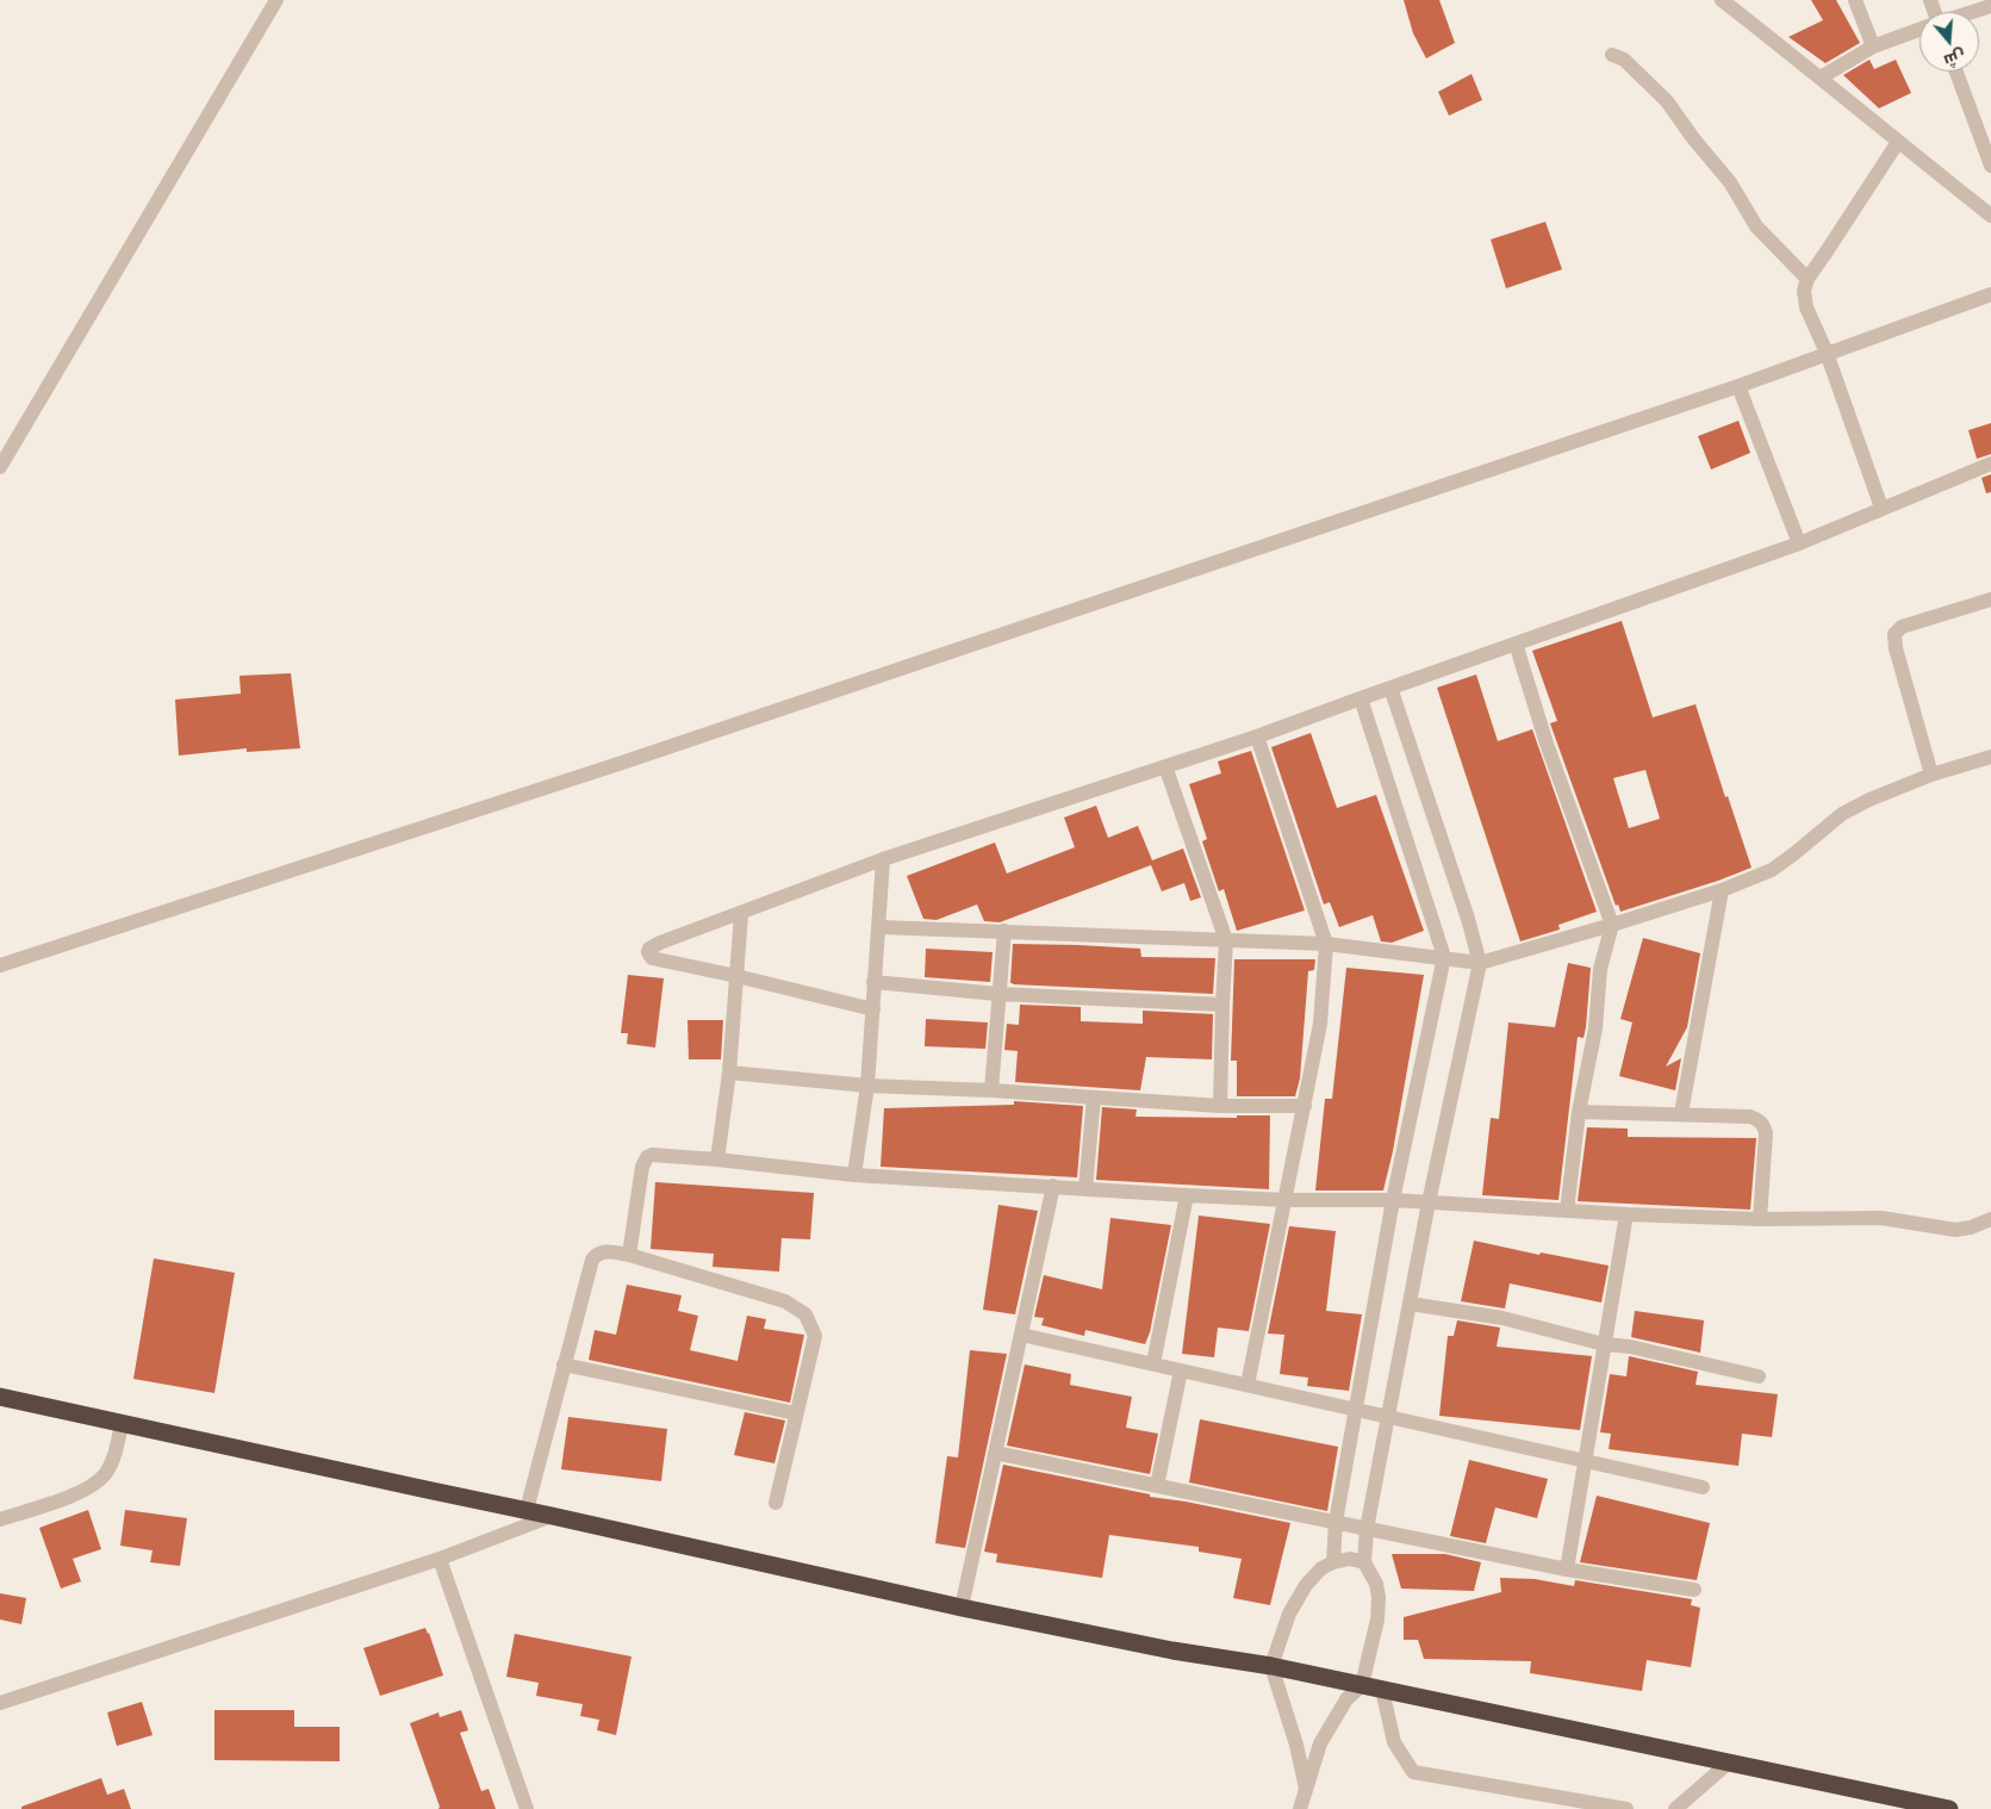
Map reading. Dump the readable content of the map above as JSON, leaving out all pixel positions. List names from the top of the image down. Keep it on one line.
{"north":"bottom"}
